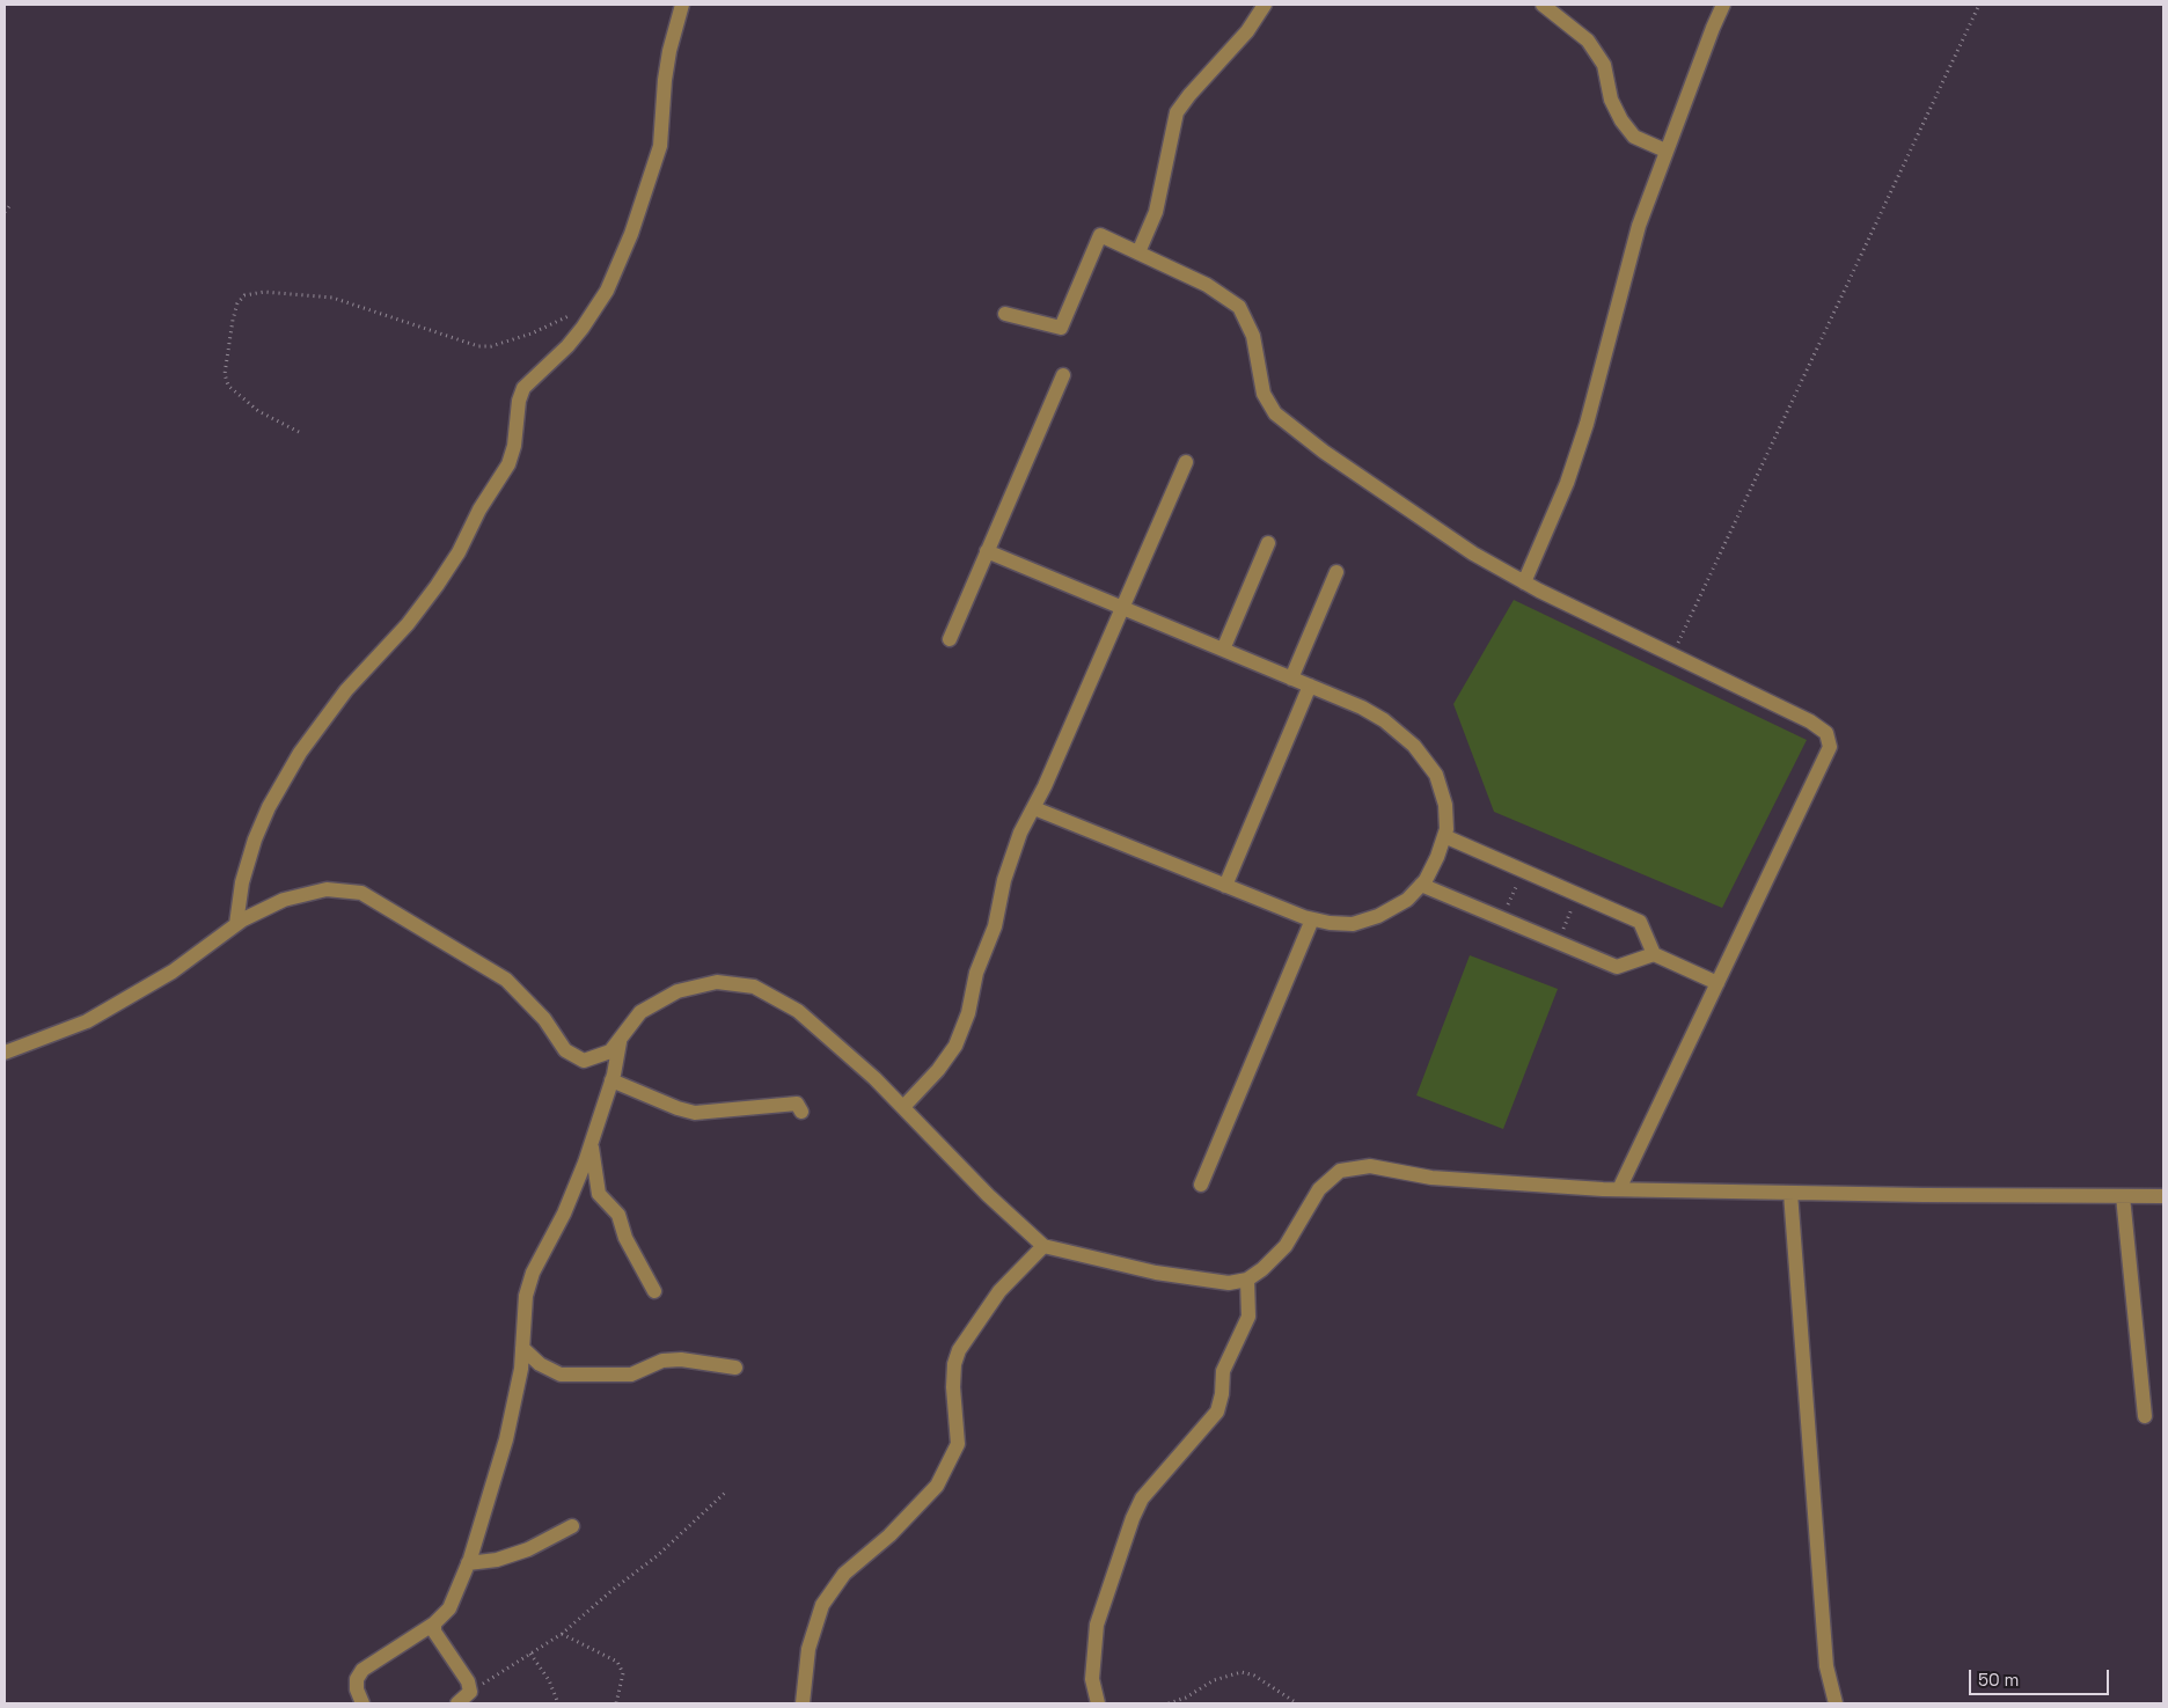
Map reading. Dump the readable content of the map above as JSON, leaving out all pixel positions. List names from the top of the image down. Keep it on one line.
{"scale_bar":"50 m"}
